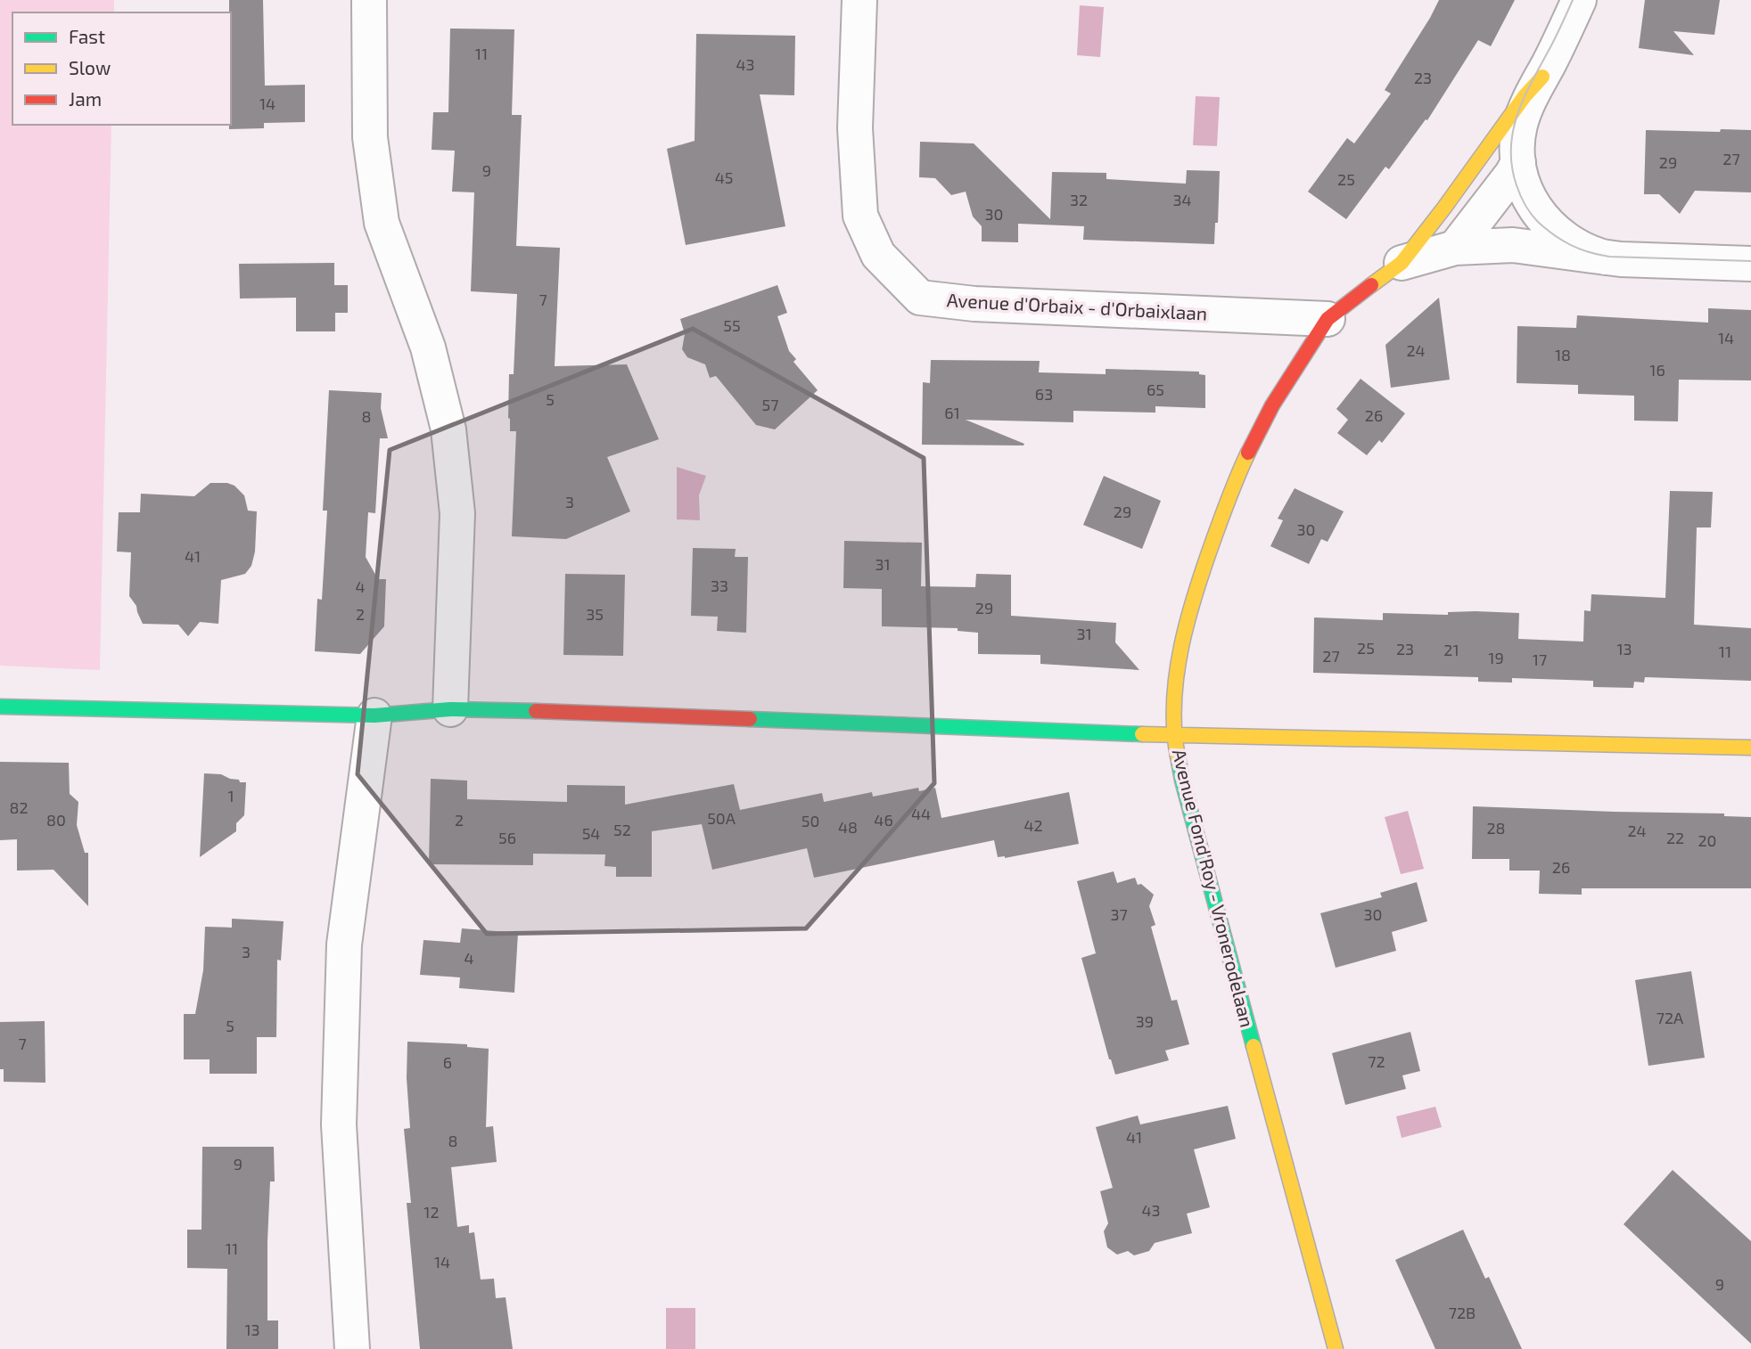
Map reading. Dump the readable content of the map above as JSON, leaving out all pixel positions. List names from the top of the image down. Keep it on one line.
{"streets":{"street":["Avenue d'Orbaix - d'Orbaixlaan","Avenue Fond'Roy - Vronerodelaan"]},"crossings":[["Avenue d'Orbaix - d'Orbaixlaan","Avenue Fond'Roy - Vronerodelaan"]],"house_numbers":["11","43","23","14","27","29","9","45","25","32","34","30","7","55","14","24","18","16","65","63","5","57","61","26","8","3","29","30","41","31","33","4","29","2","35","31","25","23","13","21","11","27","19","17","1","82","44","50A","80","2","46","50","42","48","28","52","24","54","56","22","20","26","37","30","3","4","72A","39","5","7","72","6","41","8","9","43","12","11","14","9","72B","13"],"legend":["Fast","Slow","Jam"]}
